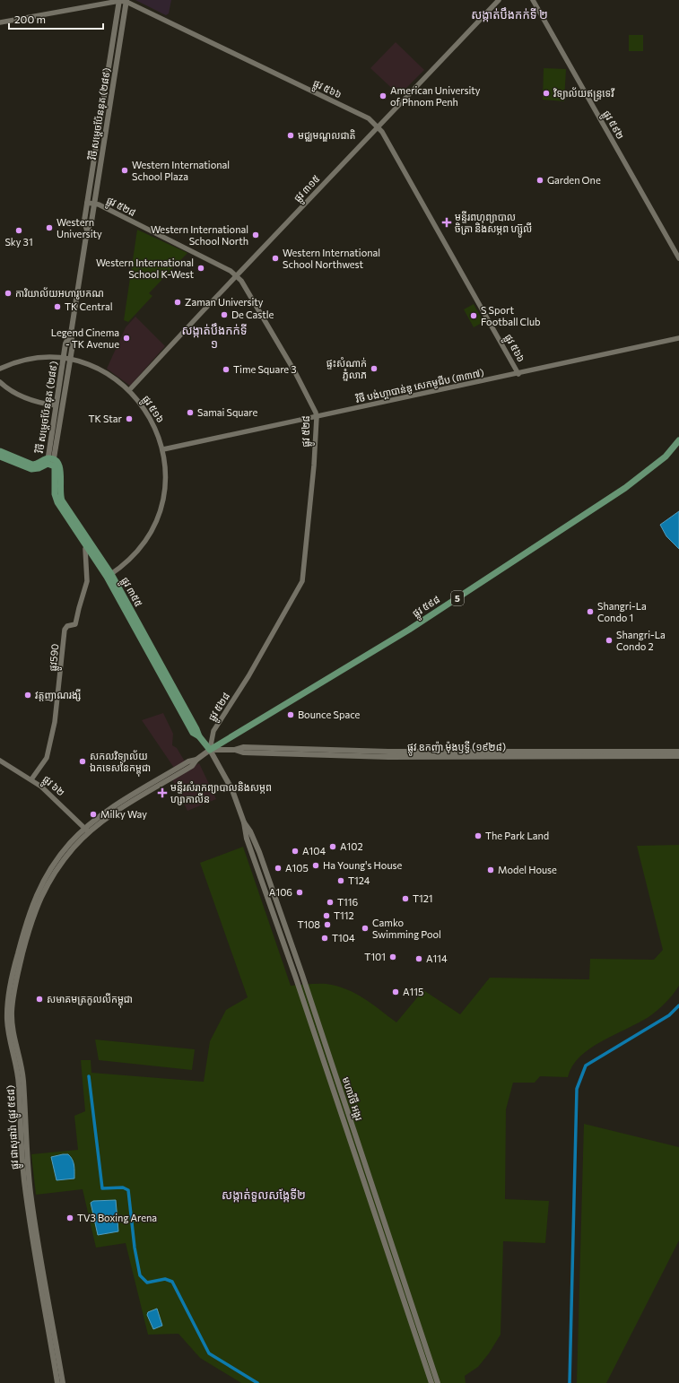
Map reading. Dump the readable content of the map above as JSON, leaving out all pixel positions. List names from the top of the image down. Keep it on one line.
{"streets":{"main road":["វិថី សម្តេចប៉ែននុត (២៨៩)","ផ្លូវ ៣៥៥","5","ផ្លូវ ៥៩៨","ផ្លូវ ឧកញ៉ា ម៉ុងឫទ្ធី (១៩២៨)","មហាវិថី អង្គរ","ផ្លូវ ជាសុផារ៉ា (ផ្លូវ ៥៩៨)"],"street":["ផ្លូវ ៥៦៦","ផ្លូវ ៥៩២","ផ្លូវ ៣១៥","ផ្លូវ ៥២៨","វិថី បង់ហ្គាបាន់ឌូ សេកមូជីប (៣៣៧)","ផ្លូវ ៥១៦","ផ្លូវ590","ផ្លូវ ៦២"]},"crossings":[["ផ្លូវ ៥៦៦","វិថី សម្តេចប៉ែននុត (២៨៩)"],["ផ្លូវ ៥៦៦","ផ្លូវ ៣១៥"],["ផ្លូវ ៥៦៦","វិថី បង់ហ្គាបាន់ឌូ សេកមូជីប (៣៣៧)"],["វិថី សម្តេចប៉ែននុត (២៨៩)","ផ្លូវ ៥២៨"],["វិថី សម្តេចប៉ែននុត (២៨៩)","ផ្លូវ ៥១៦"],["វិថី សម្តេចប៉ែននុត (២៨៩)","ផ្លូវ ៣៥៥"],["ផ្លូវ ៣១៥","ផ្លូវ ៥២៨"],["ផ្លូវ ៣១៥","ផ្លូវ ៥១៦"],["ផ្លូវ ៥២៨","វិថី បង់ហ្គាបាន់ឌូ សេកមូជីប (៣៣៧)"],["ផ្លូវ ៥២៨","ផ្លូវ ៣៥៥"],["ផ្លូវ ៥២៨","ផ្លូវ ៥៩៨"],["ផ្លូវ ៥២៨","ផ្លូវ ឧកញ៉ា ម៉ុងឫទ្ធី (១៩២៨)"],["ផ្លូវ ៥២៨","មហាវិថី អង្គរ"],["ផ្លូវ ៥២៨","ផ្លូវ ជាសុផារ៉ា (ផ្លូវ ៥៩៨)"],["វិថី បង់ហ្គាបាន់ឌូ សេកមូជីប (៣៣៧)","ផ្លូវ ៥១៦"],["ផ្លូវ ៥១៦","ផ្លូវ ៣៥៥"],["ផ្លូវ ៣៥៥","ផ្លូវ ៥៩៨"],["ផ្លូវ ៣៥៥","ផ្លូវ590"],["ផ្លូវ ៣៥៥","ផ្លូវ ឧកញ៉ា ម៉ុងឫទ្ធី (១៩២៨)"],["ផ្លូវ ៣៥៥","មហាវិថី អង្គរ"],["ផ្លូវ ៣៥៥","ផ្លូវ ជាសុផារ៉ា (ផ្លូវ ៥៩៨)"],["ផ្លូវ ៥៩៨","ផ្លូវ ឧកញ៉ា ម៉ុងឫទ្ធី (១៩២៨)"],["ផ្លូវ ៥៩៨","មហាវិថី អង្គរ"],["ផ្លូវ ៥៩៨","ផ្លូវ ជាសុផារ៉ា (ផ្លូវ ៥៩៨)"],["ផ្លូវ590","ផ្លូវ ៦២"],["ផ្លូវ ឧកញ៉ា ម៉ុងឫទ្ធី (១៩២៨)","មហាវិថី អង្គរ"],["ផ្លូវ ឧកញ៉ា ម៉ុងឫទ្ធី (១៩២៨)","ផ្លូវ ជាសុផារ៉ា (ផ្លូវ ៥៩៨)"],["ផ្លូវ ៦២","ផ្លូវ ជាសុផារ៉ា (ផ្លូវ ៥៩៨)"],["មហាវិថី អង្គរ","ផ្លូវ ជាសុផារ៉ា (ផ្លូវ ៥៩៨)"]],"districts":["សង្កាត់បឹងកក់ទី ២","សង្កាត់បឹងកក់ទី ១","សង្កាត់ទួលសង្កែទី២"],"places":{"other":["វិទ្យាល័យឥន្រ្ទទេវី","American University of Phnom Penh","មជ្ឈមណ្ឌលជាតិ","Western International School Plaza","Garden One","Western University","Sky 31","Western International School North","Western International School Northwest","Western International School K-West","ការិយាល័យអហារូបកណ","Zaman University","TK Central","De Castle","S Sport Football Club","Legend Cinema - TK Avenue","ផ្ទះសំណាក់ ភ្នំលាភ","Time Square 3","Samai Square","TK Star","Shangri-La Condo 1","Shangri-La Condo 2","វត្តញាណរង្សី","Bounce Space","សកលវិទ្យាល័យ ឯកទេសនៃកម្ពុជា","Milky Way","The Park Land","A102","A104","Ha Young's House","A105","Model House","T124","A106","T121","T116","T112","T108","Camko Swimming Pool","T104","T101","A114","A115","សមាគមត្រកូលលីកម្ពុជា","TV3 Boxing Arena"],"health":["មន្ទីរពហុព្យាបាល ចិត្រា និងសម្ភព ហ្ស៊ូលី","មន្ទីរសំរាកព្យាបាលនិងសម្ភព ហ្សាកាលីន"]},"scale_bar":"200 m"}
